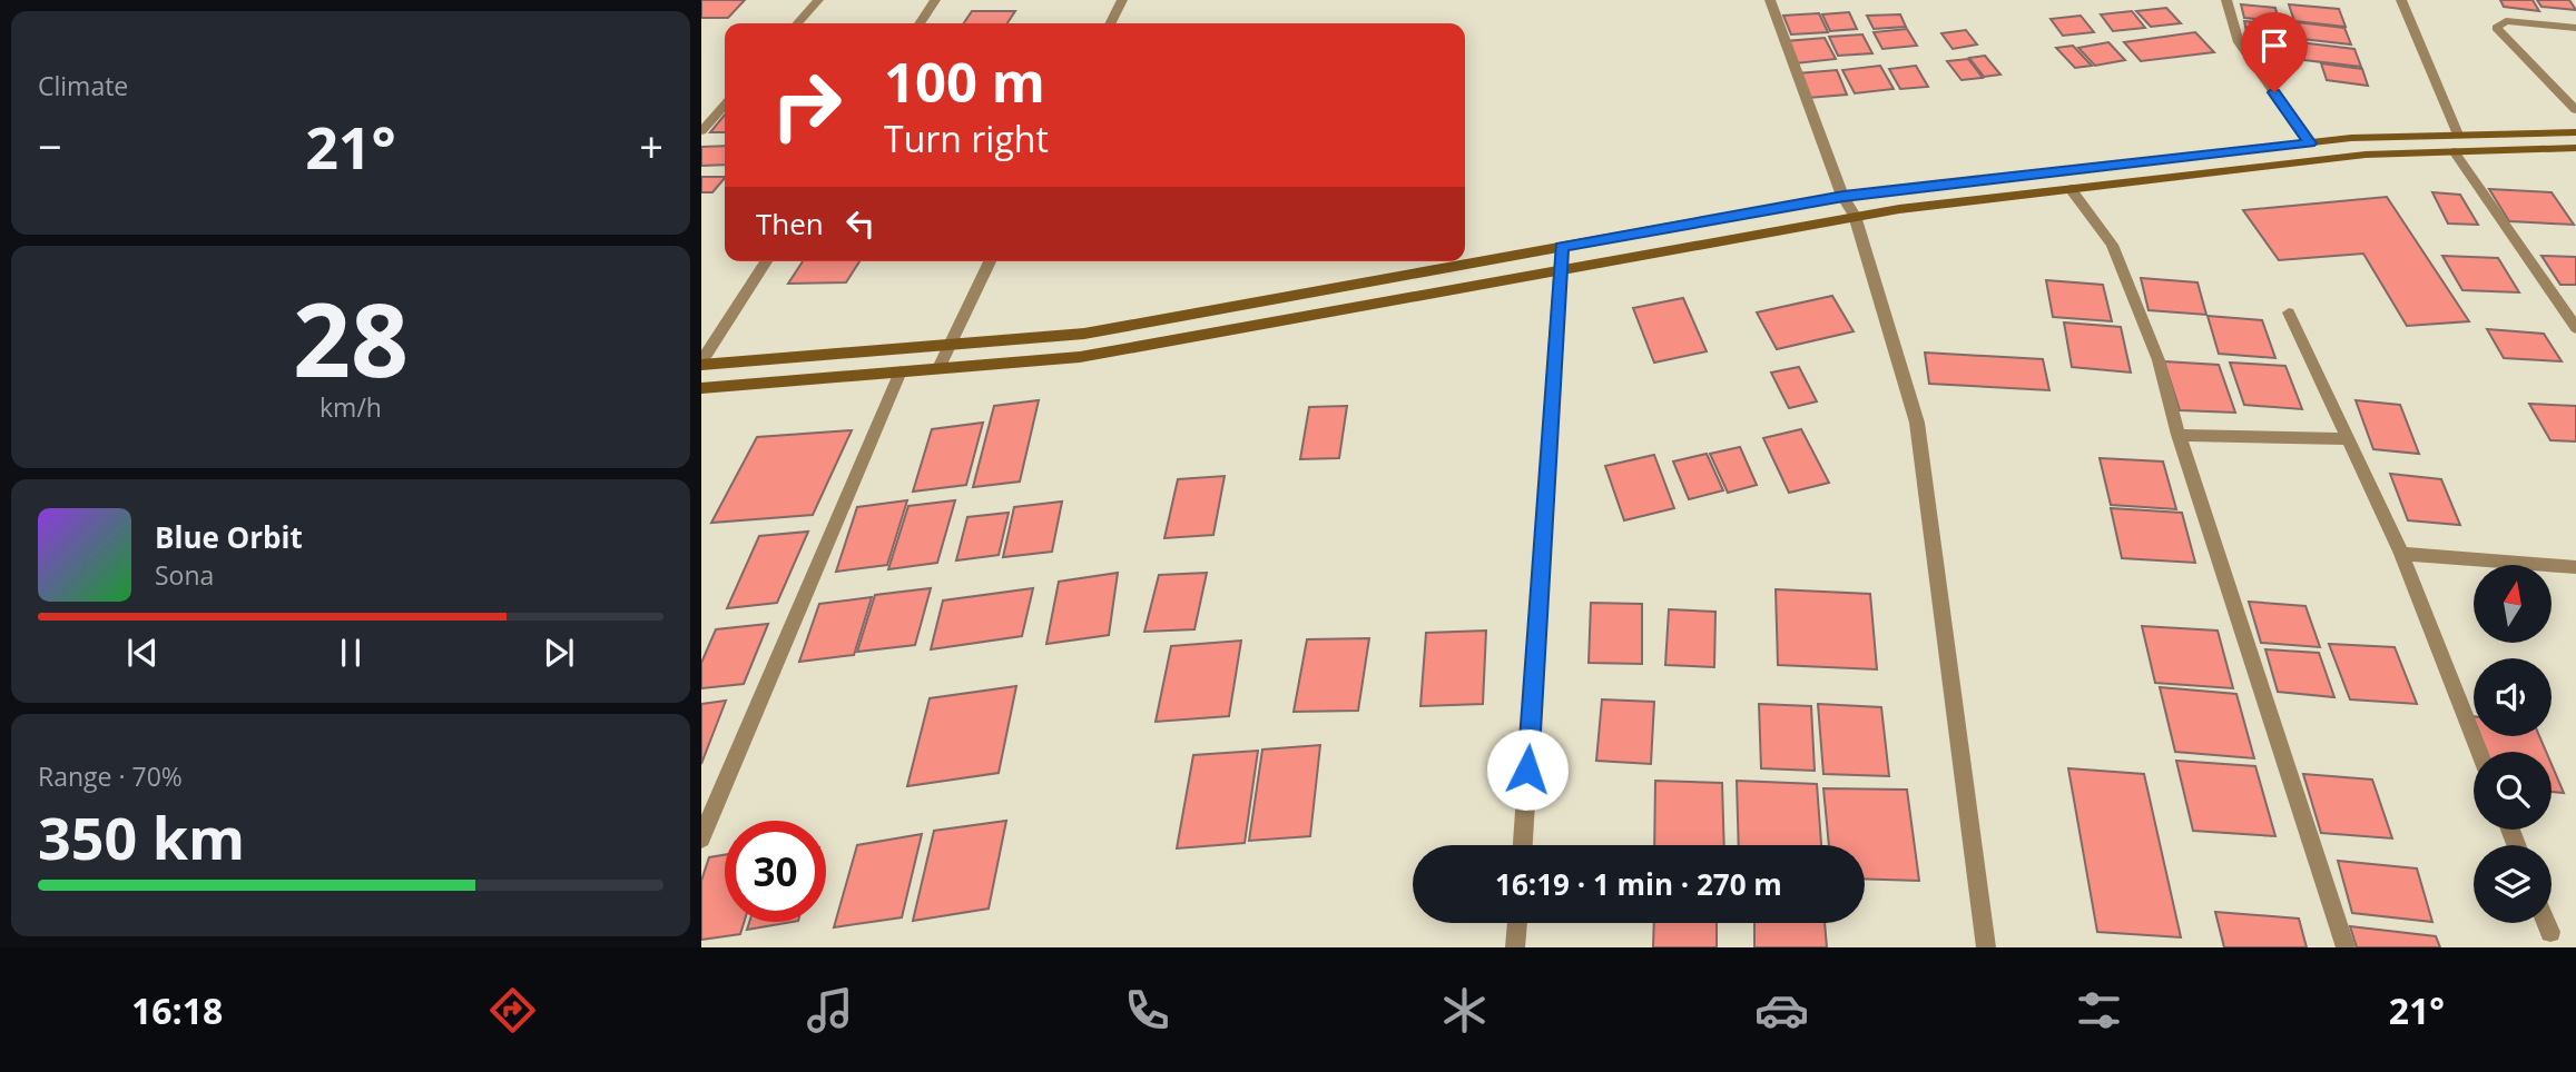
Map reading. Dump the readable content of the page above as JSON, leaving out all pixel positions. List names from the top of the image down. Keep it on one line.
{"north":"top","page":{"tile":["Climate",["28","km/h"],["Range · 70%","350 km"]],"turn":["100 m","Turn right"],"heat":["−","21°","+"],"then":"Then","song":["Blue Orbit","Sona"],"limit":"30","trip":"16:19 · 1 min · 270 m","tabs":["16:18","21°"]}}
